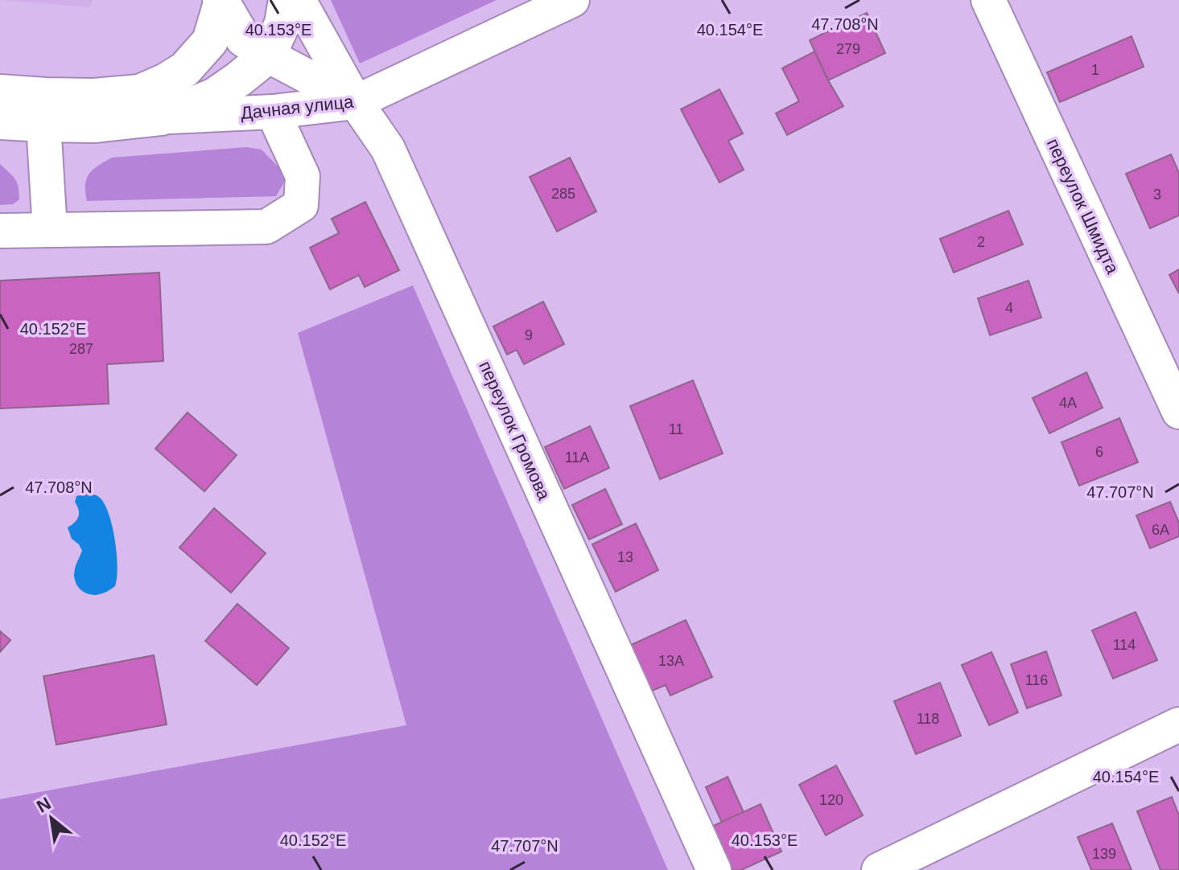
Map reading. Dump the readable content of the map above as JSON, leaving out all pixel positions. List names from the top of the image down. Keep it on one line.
{"streets":{"main road":["Дачная улица"],"street":["переулок Шмидта","переулок Громова"]},"crossings":[["Дачная улица","переулок Громова"]],"house_numbers":["279","1","285","3","2","4","9","287","4А","11","6","11А","6А","13","114","13А","116","118","120","139"],"north":"top left","coordinates":["47.708°N","40.153°E","40.154°E","40.152°E","47.707°N"]}
